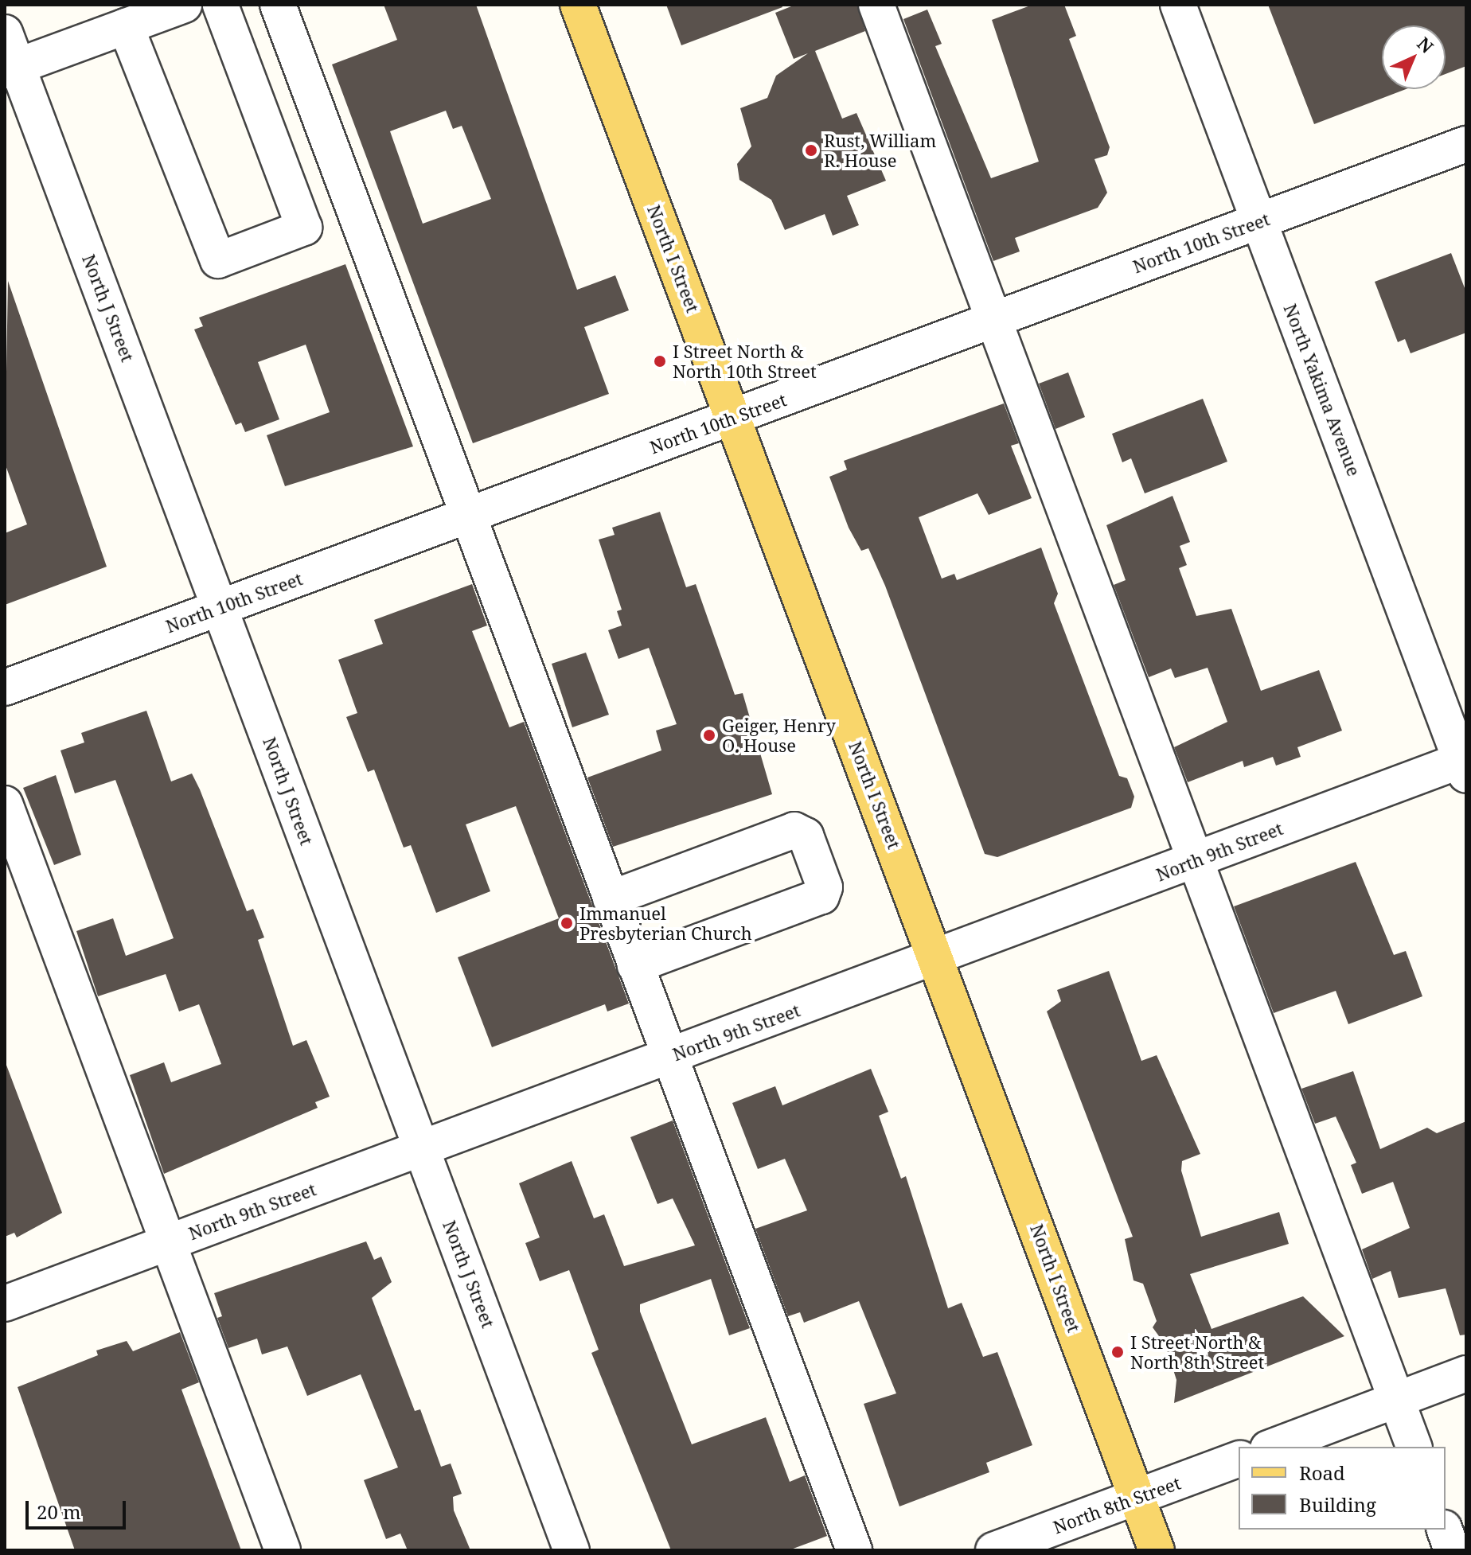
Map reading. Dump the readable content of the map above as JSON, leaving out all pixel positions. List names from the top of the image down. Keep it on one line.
{"streets":{"main road":["North I Street"],"street":["North 10th Street","North J Street","North Yakima Avenue","North 9th Street","North 8th Street"]},"crossings":[["North 10th Street","North I Street"],["North 10th Street","North J Street"],["North 10th Street","North Yakima Avenue"],["North I Street","North 9th Street"],["North I Street","North 8th Street"],["North J Street","North 9th Street"],["North Yakima Avenue","North 9th Street"]],"places":["Rust, William R. House","I Street North & North 10th Street","Geiger, Henry O. House","Immanuel Presbyterian Church","I Street North & North 8th Street"],"legend":["Road","Building"],"scale_bar":"20 m","north":"top right"}
